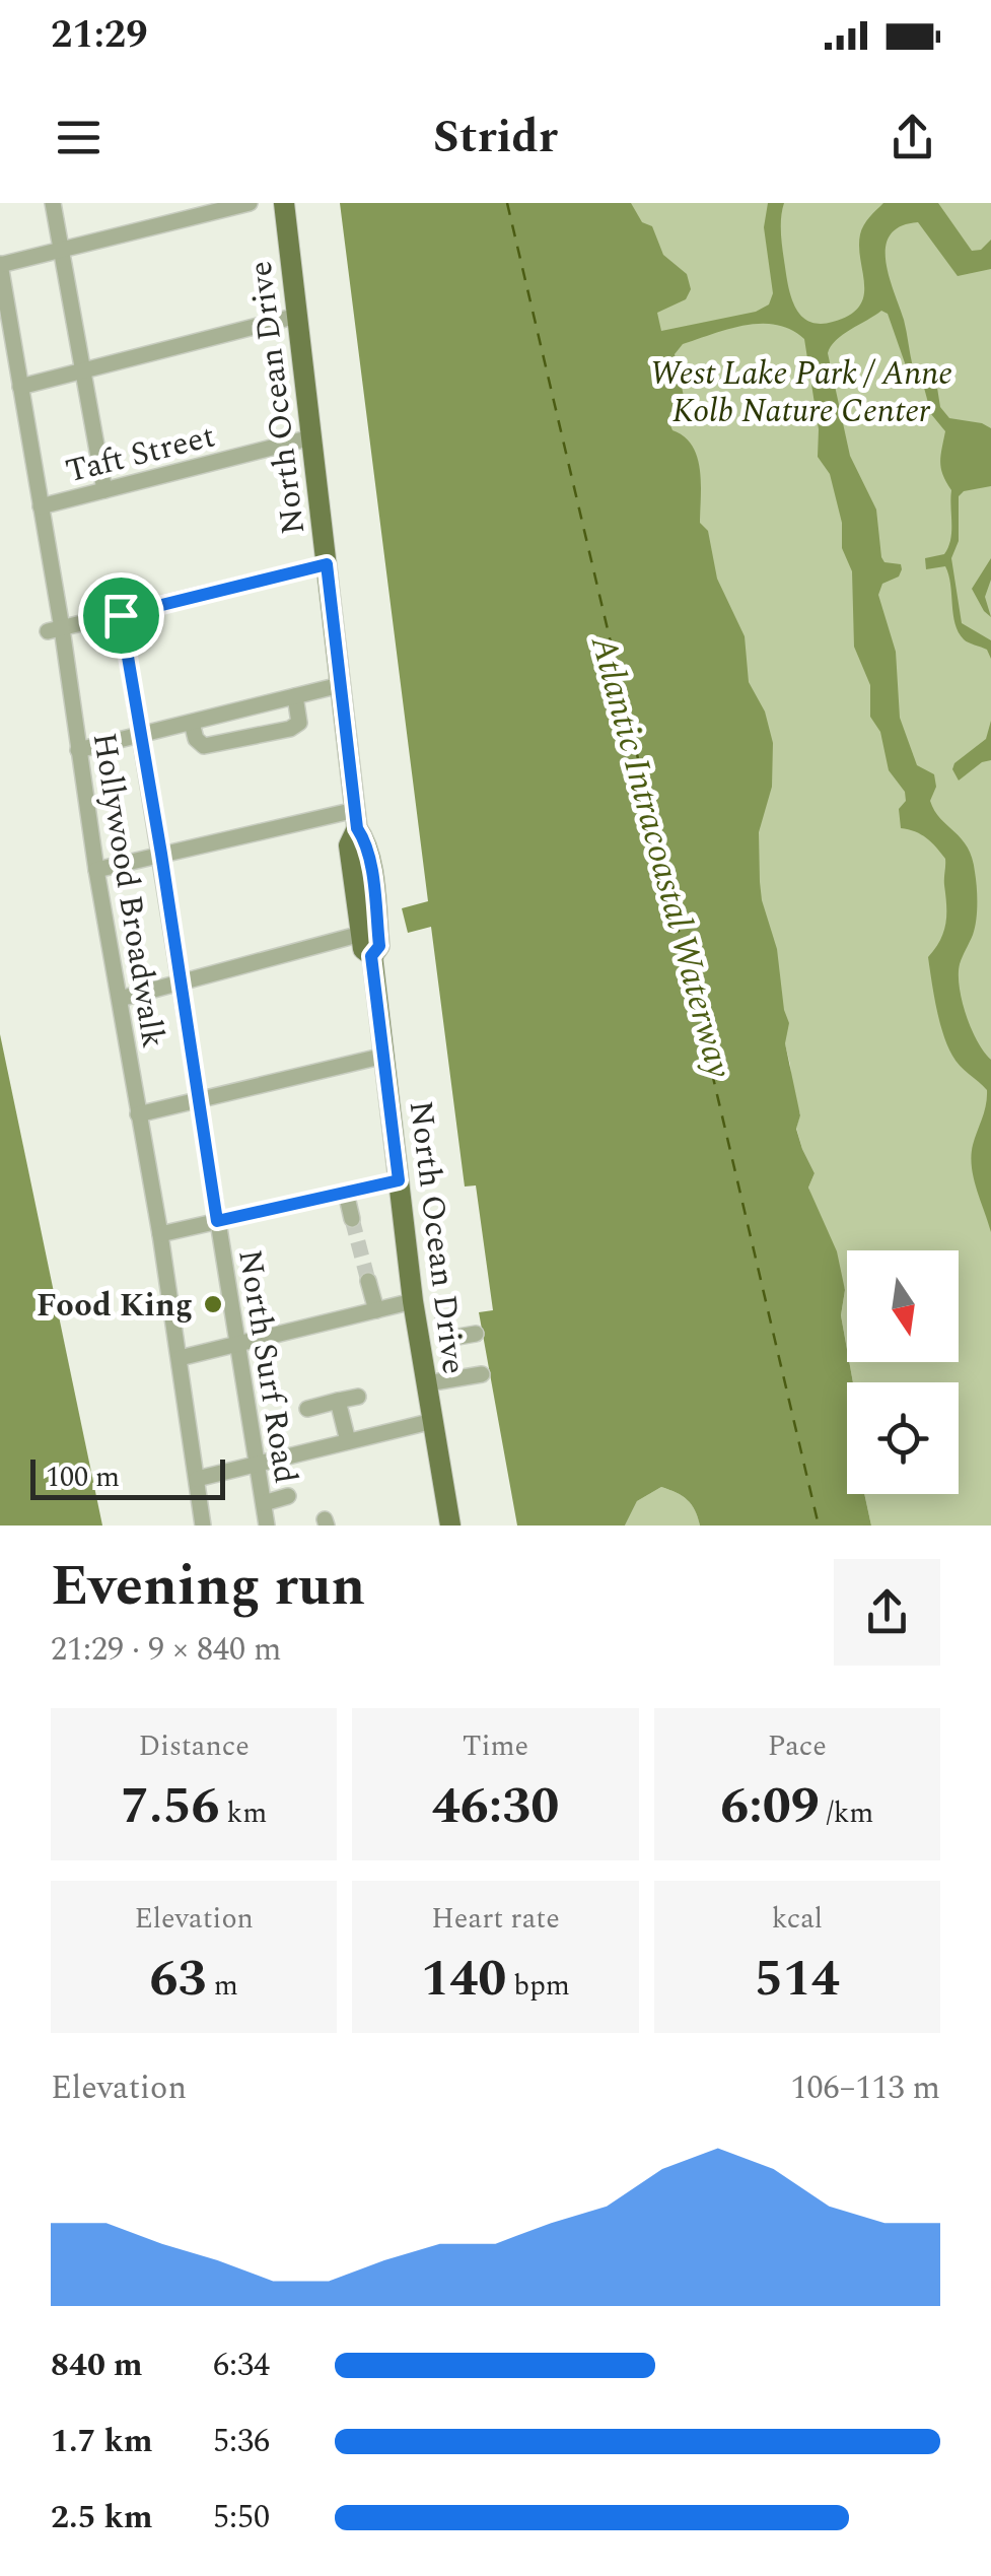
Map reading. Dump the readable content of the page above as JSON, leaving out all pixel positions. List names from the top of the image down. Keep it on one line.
{"streets":{"main road":["North Ocean Drive"],"street":["Taft Street","Hollywood Broadwalk","North Surf Road"]},"crossings":[["North Ocean Drive","Taft Street"],["Taft Street","Hollywood Broadwalk"]],"water":["Atlantic Intracoastal Waterway"],"parks":["West Lake Park / Anne Kolb Nature Center"],"places":["Food King"],"scale_bar":"100 m","north":"bottom","page":{"status":"21:29","header":"Stridr","scale":"100 m","heading":["Evening run","21:29 · 9 × 840 m"],"stats":[["Distance","7.56 km"],["Time","46:30"],["Pace","6:09 /km"],["Elevation","63 m"],["Heart rate","140 bpm"],["kcal","514"]],"chart":["Elevation","106–113 m"],"list":[{"name":"840 m","note":"6:34"},{"name":"1.7 km","note":"5:36"},{"name":"2.5 km","note":"5:50"}]}}
